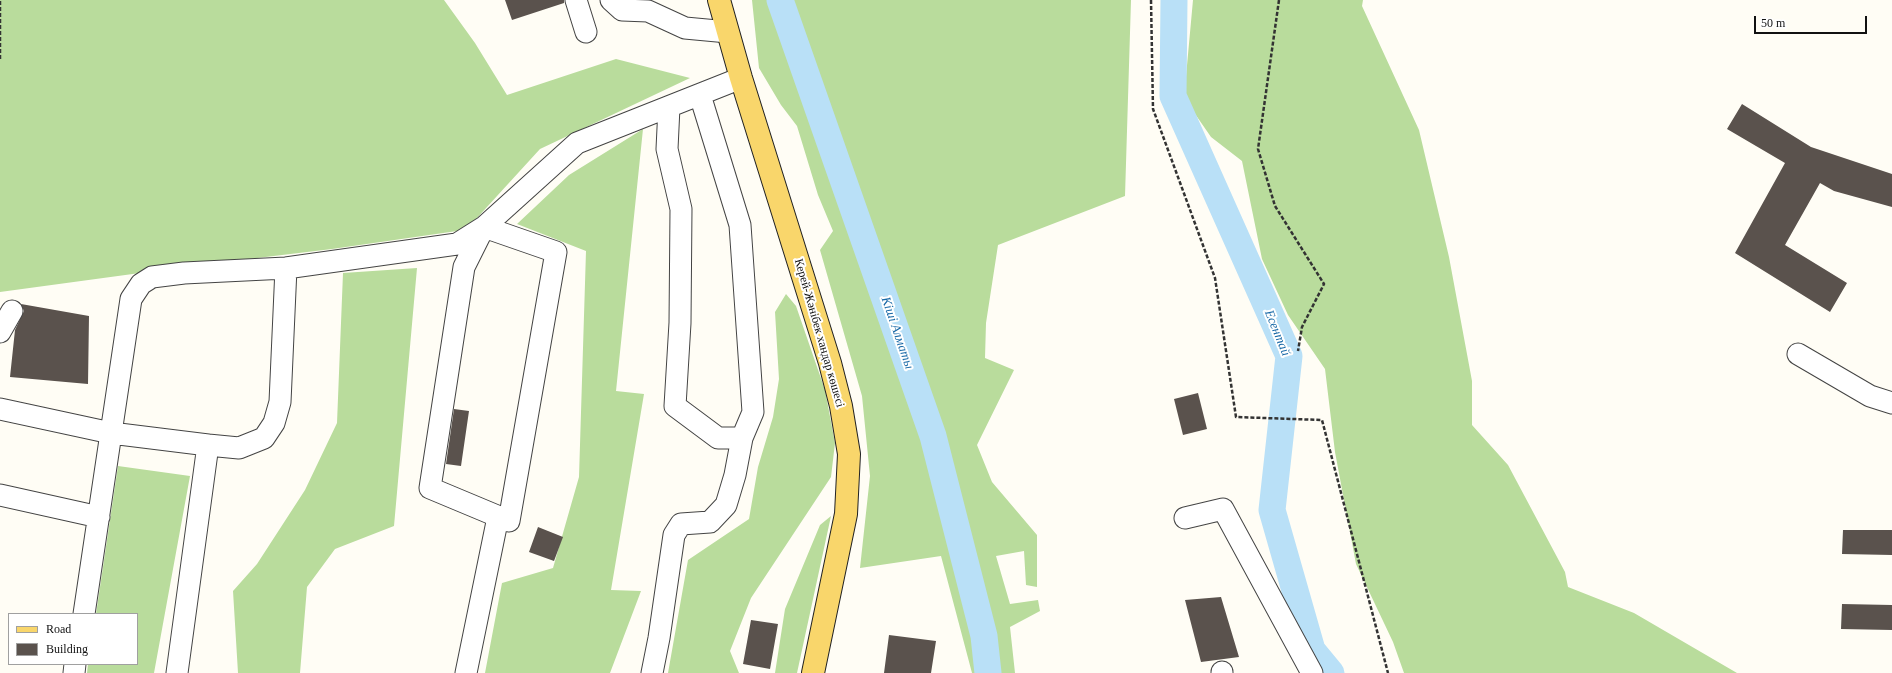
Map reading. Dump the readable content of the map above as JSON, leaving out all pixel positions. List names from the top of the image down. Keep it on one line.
{"streets":{"main road":["Керей-Жәнібек хандар көшесі"]},"water":["Кіші Алматы","Есентай"],"legend":["Road","Building"],"scale_bar":"50 m"}
